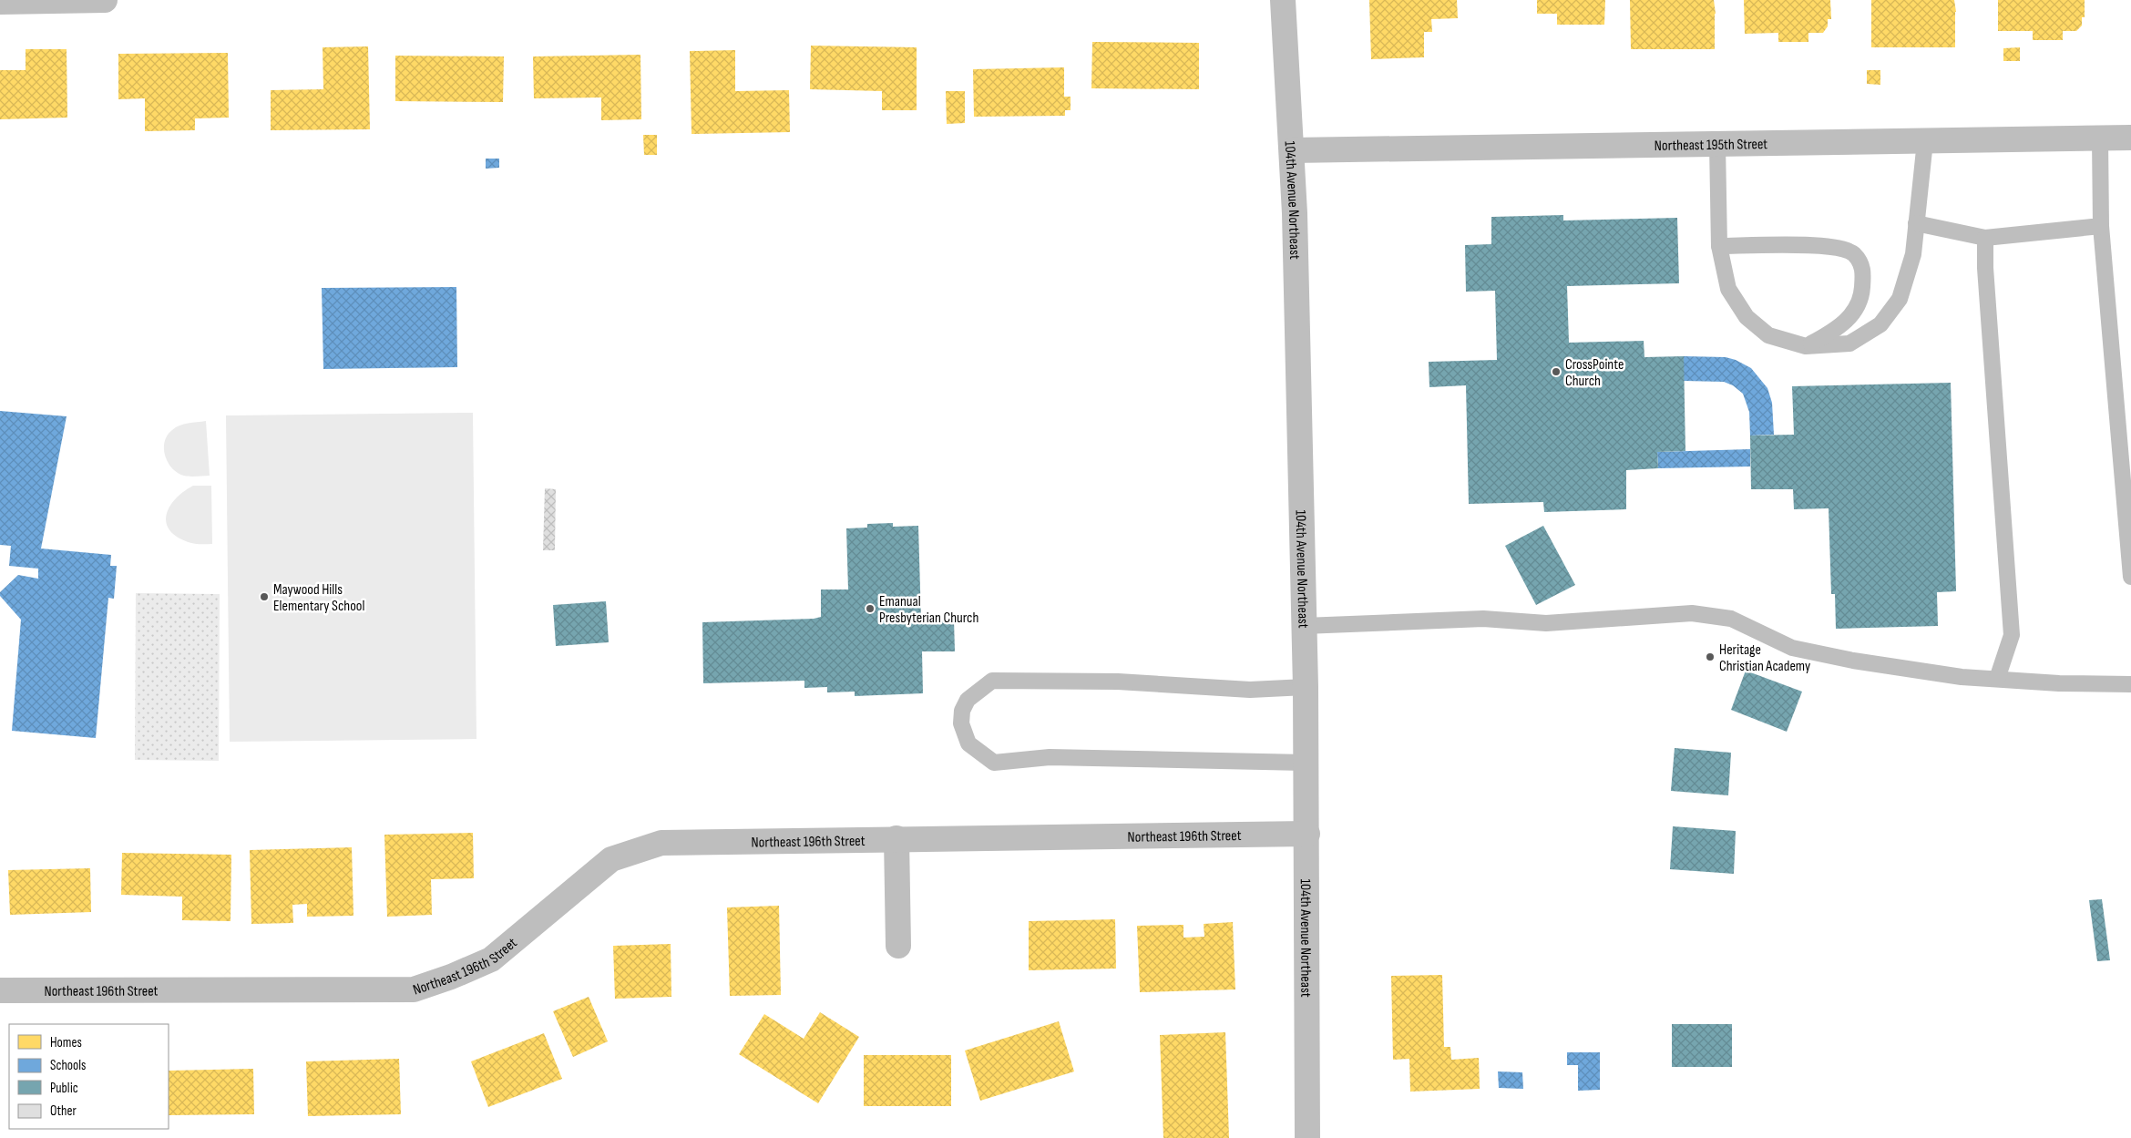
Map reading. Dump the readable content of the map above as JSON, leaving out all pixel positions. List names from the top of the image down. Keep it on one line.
{"streets":{"street":["Northeast 195th Street","104th Avenue Northeast","Northeast 196th Street"]},"crossings":[["Northeast 195th Street","104th Avenue Northeast"],["104th Avenue Northeast","Northeast 196th Street"]],"places":["CrossPointe Church","Maywood Hills Elementary School","Emanual Presbyterian Church","Heritage Christian Academy"],"legend":["Homes","Schools","Public","Other"]}
